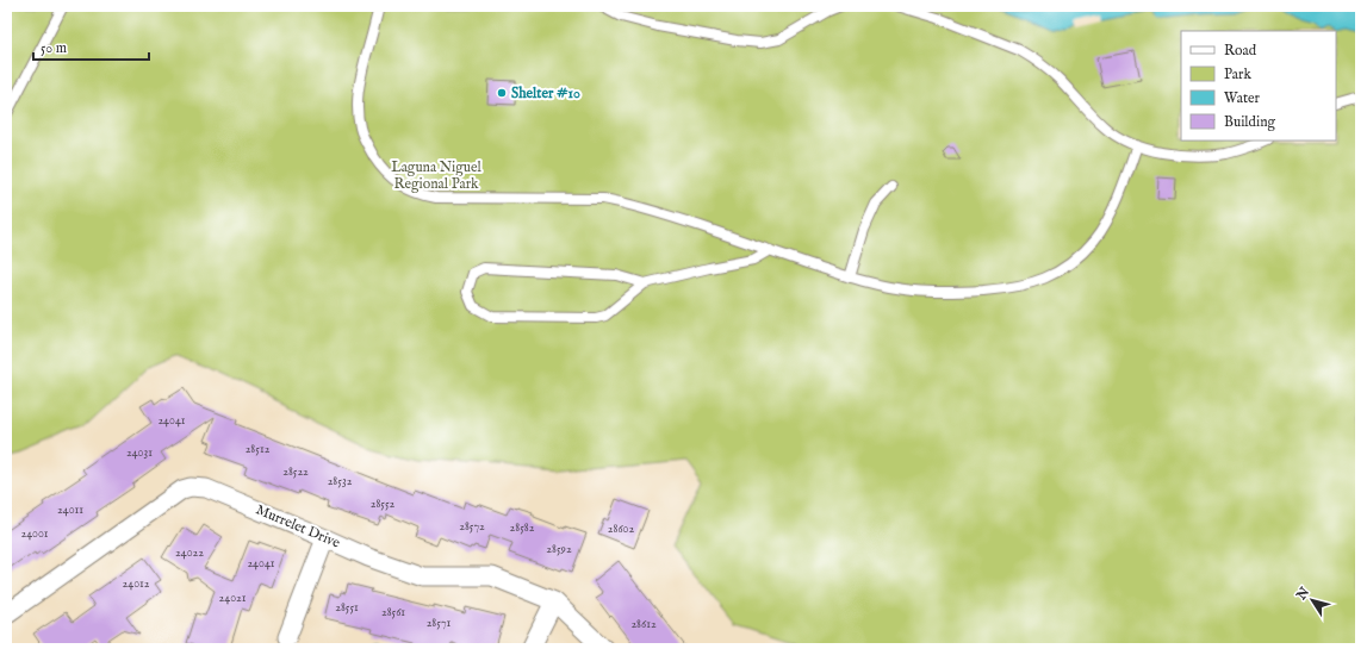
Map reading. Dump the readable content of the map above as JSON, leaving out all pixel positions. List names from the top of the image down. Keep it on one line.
{"streets":{"street":["Murrelet Drive"]},"parks":["Laguna Niguel Regional Park"],"places":["Shelter #10"],"house_numbers":["24041","28512","24031","28522","28532","28552","24011","28572","28582","28602","24001","28592","24022","24041","24012","24021","28551","28561","28571","28612"],"legend":["Road","Park","Water","Building"],"scale_bar":"50 m","north":"top left"}
